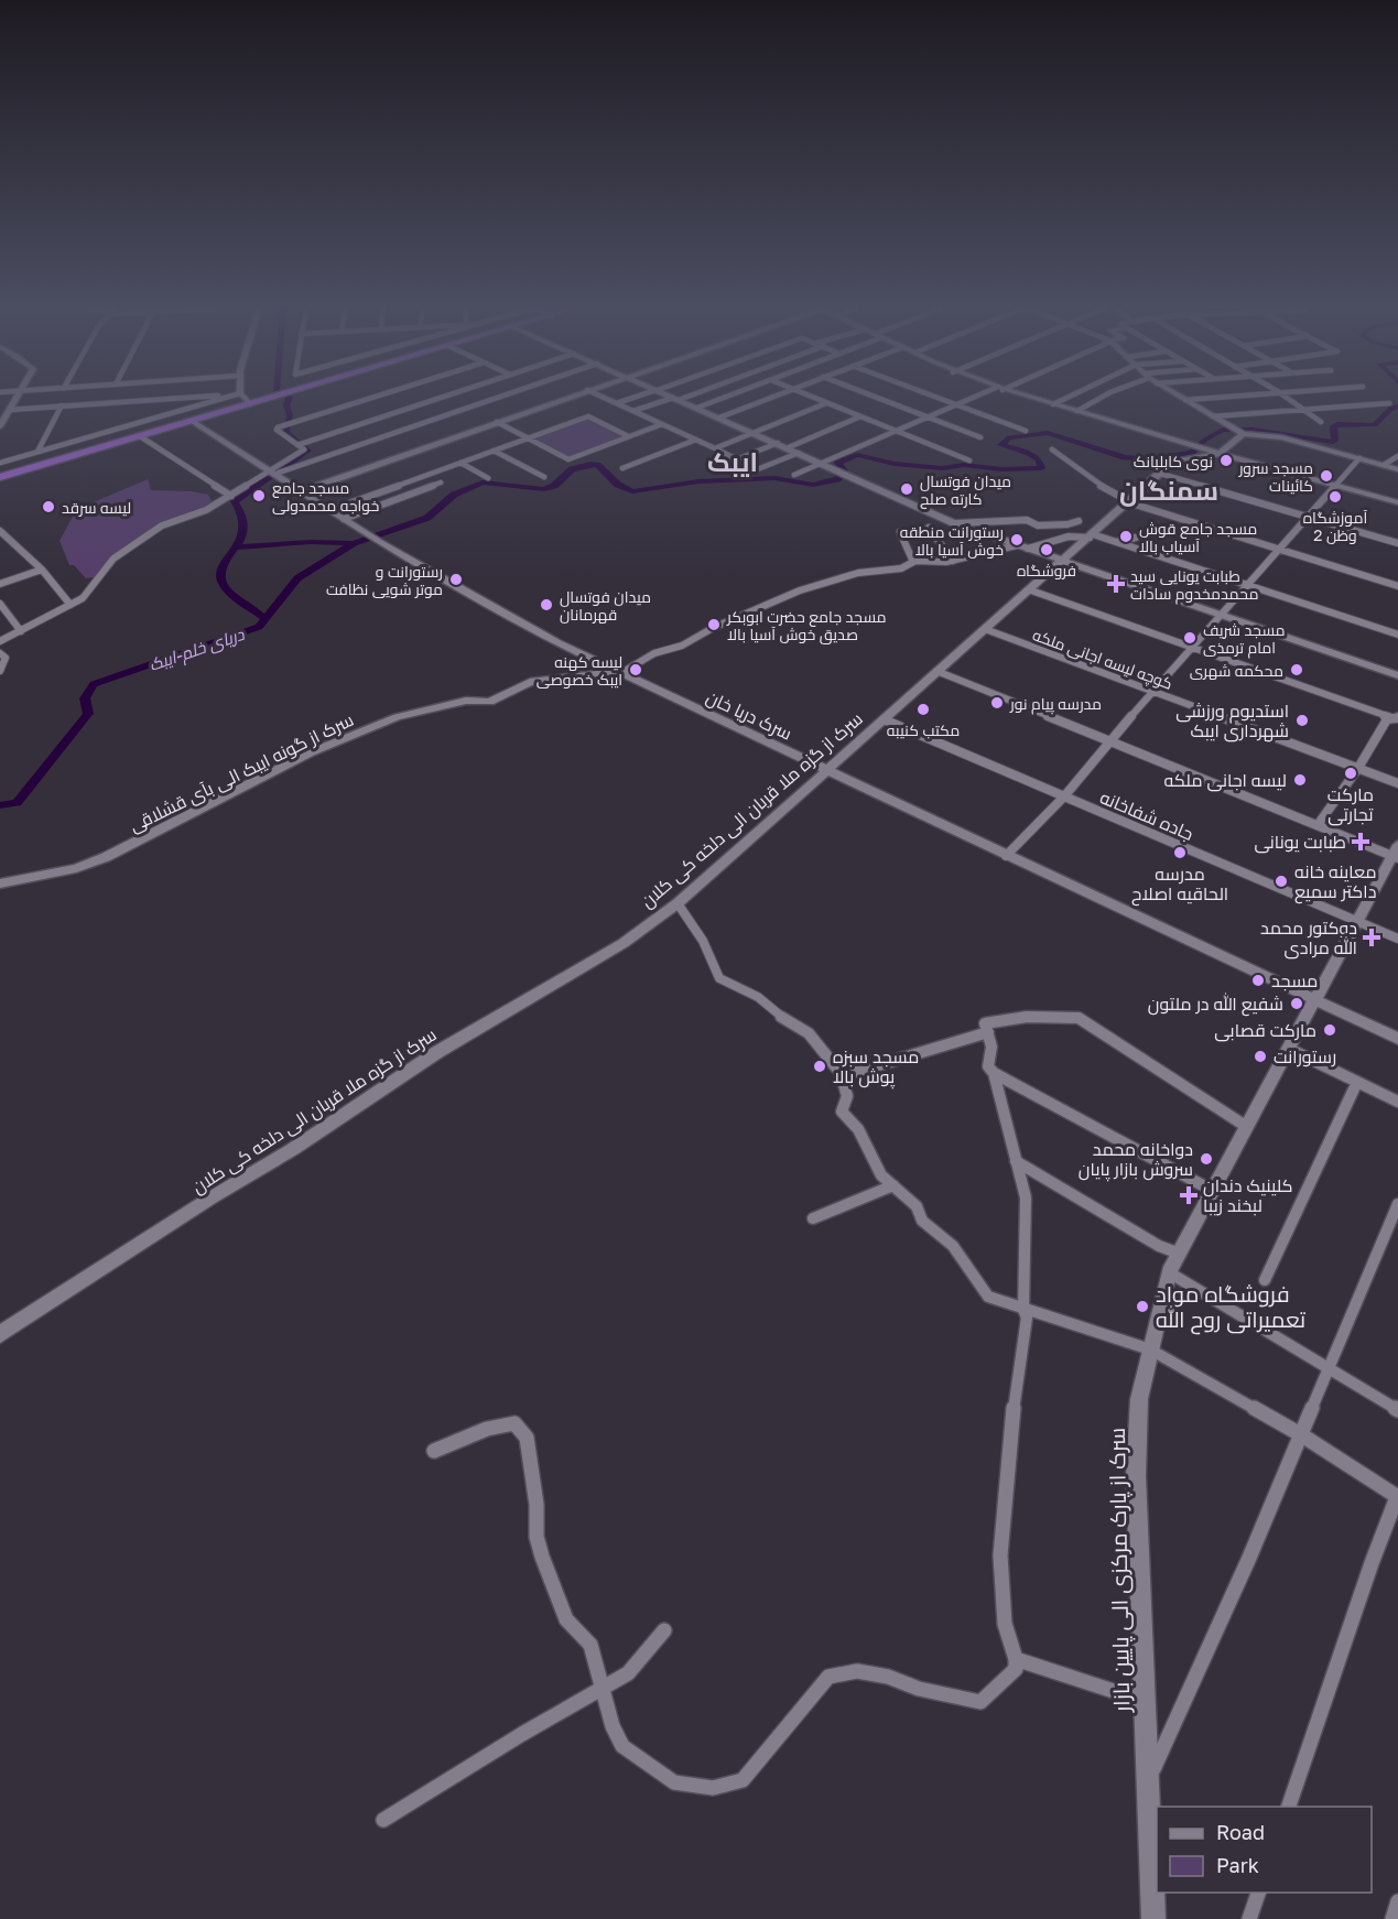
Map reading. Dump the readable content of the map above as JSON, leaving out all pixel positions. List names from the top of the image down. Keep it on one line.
{"streets":{"street":["کوچه لیسه اجانی ملکه","سرک دریا خان","سرک از گونه ایبک الی بآی قشلاقی","سرک از گزه ملا قربان الی دلخه کی کلان","جاده شفاخانه","سرک از پارک مرکزی الی پایین بازار"]},"crossings":[["کوچه لیسه اجانی ملکه","سرک از گزه ملا قربان الی دلخه کی کلان"],["سرک دریا خان","سرک از گونه ایبک الی بآی قشلاقی"],["سرک دریا خان","سرک از گزه ملا قربان الی دلخه کی کلان"],["سرک دریا خان","سرک از پارک مرکزی الی پایین بازار"],["سرک از گزه ملا قربان الی دلخه کی کلان","جاده شفاخانه"],["جاده شفاخانه","سرک از پارک مرکزی الی پایین بازار"]],"districts":["ایبک","سمنگان"],"water":["دریای خلم-ایبک"],"places":{"other":["نوی کابلبانک","مسجد سرور کائینات","میدان فوتسال کارته صلح","مسجد جامع خواجه محمدولی","آموزشگاه وظن 2","لیسه سرقد","مسجد جامع قوش آسیاب بالا","رستورانت منطقه خوش آسیا بالا","فروشگاه","رستورانت و موتر شویی نظافت","میدان فوتسال قهرمانان","مسجد جامع حضرت ابوبکر صدیق خوش آسیا بالا","مسجد شریف امام ترمذی","لیسه کهنه ایبک خصوصی","محکمه شهری","مدرسه پیام نور","مکتب کنیبه","استدیوم ورزشی شهرداری ایبک","مارکت تجارتی","لیسه اجانی ملکه","مدرسه الحاقیه اصلاح","معاینه خانه داکتر سمیع","مسجد","شفیع الله در ملتون","مارکت قصابی","رستورانت","مسجد سبزه پوش بالا","دواخانه محمد سروش بازار پایان","فروشگاه مواد تعمیراتی روح الله"],"health":["طبابت یونایی سید محمدمخدوم سادات","طبابت یونانی","دوکتور محمد الله مرادی","کلینیک دندان لبخند زیبا"]},"legend":["Road","Park"]}
